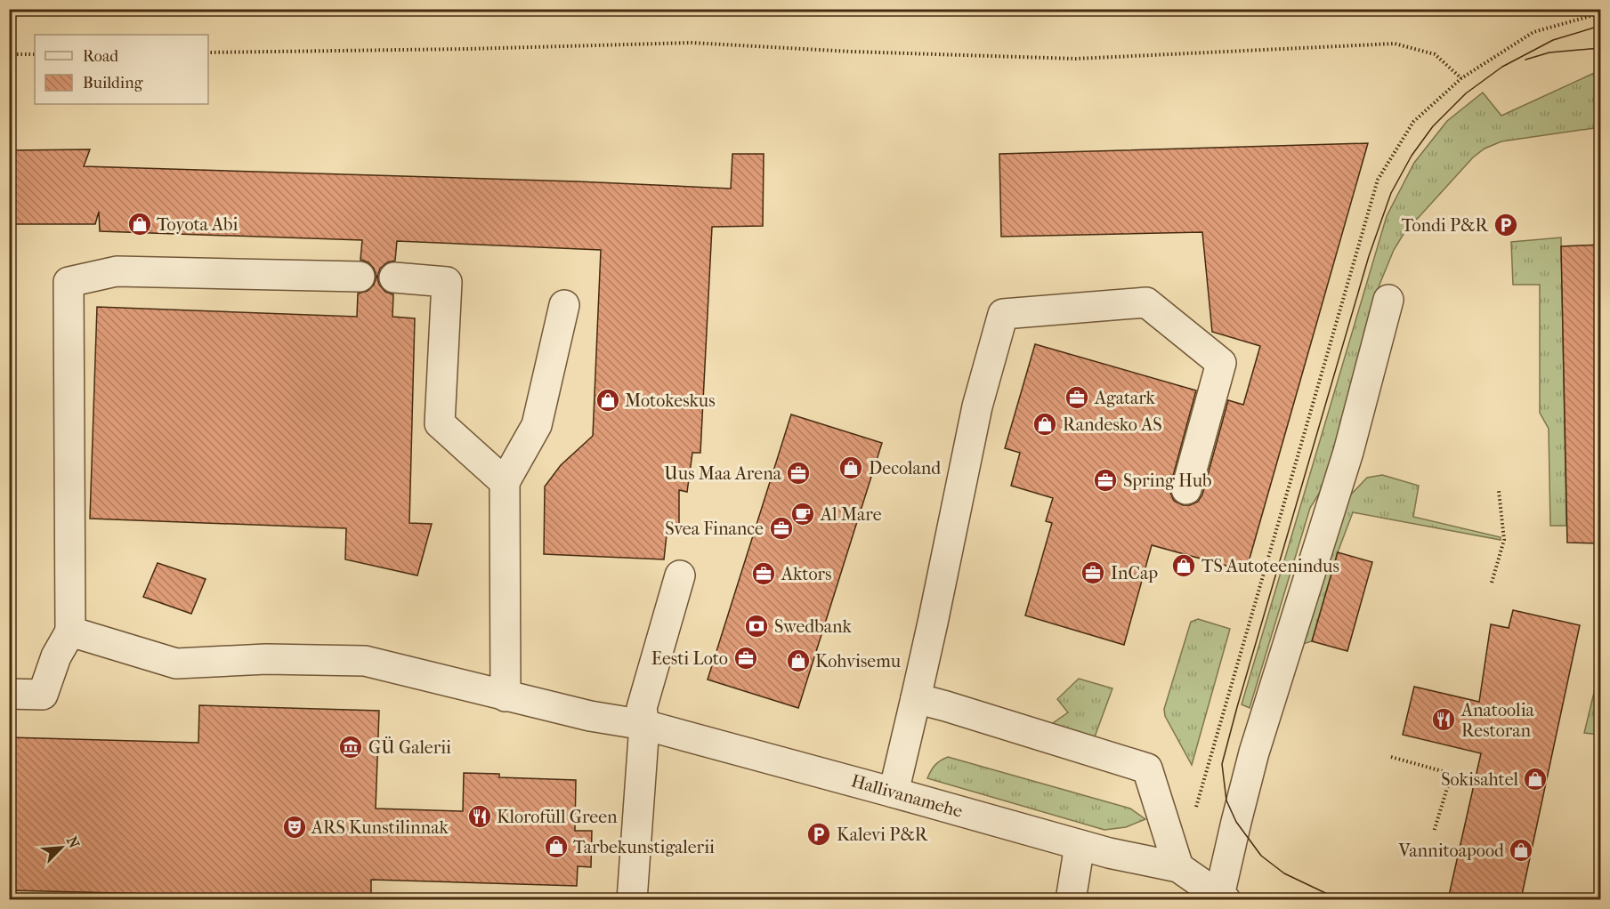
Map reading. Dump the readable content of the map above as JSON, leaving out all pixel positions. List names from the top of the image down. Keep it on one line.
{"streets":{"lane":["Hallivanamehe"]},"places":{"shop":["Toyota Abi","Motokeskus","Randesko AS","Decoland","TS Autoteenindus","Kohvisemu","Sokisahtel","Tarbekunstigalerii","Vannitoapood"],"parking":["Tondi P&R","Kalevi P&R"],"office":["Agatark","Uus Maa Arena","Spring Hub","Svea Finance","InCap","Aktors","Eesti Loto"],"cafe":["Al Mare"],"bank":["Swedbank"],"restaurant":["Anatoolia Restoran","Klorofüll Green"],"museum":["GÜ Galerii"],"theatre":["ARS Kunstilinnak"]},"legend":["Road","Building"],"north":"top right"}
